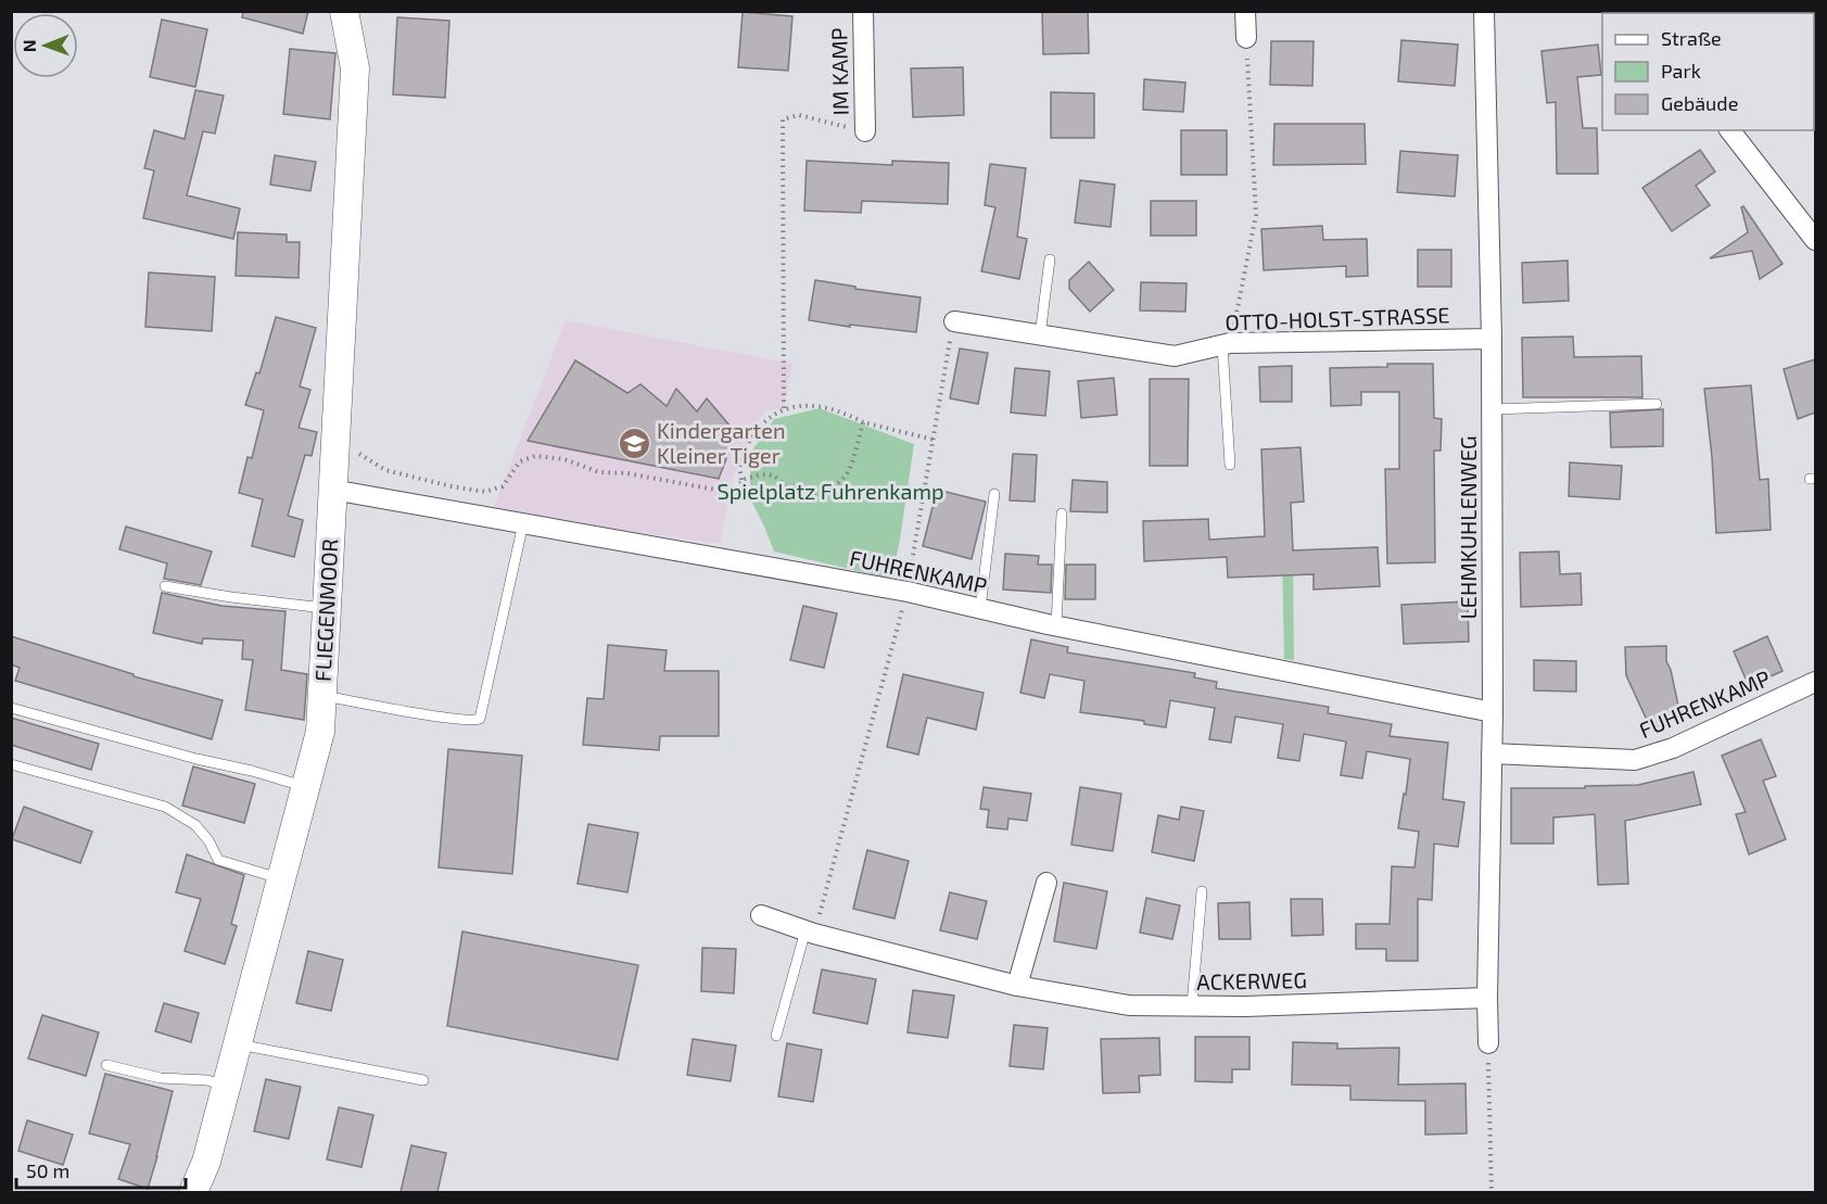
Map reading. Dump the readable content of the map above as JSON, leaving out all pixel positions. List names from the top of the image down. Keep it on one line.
{"streets":{"street":["IM KAMP","OTTO-HOLST-STRASSE","LEHMKUHLENWEG","FUHRENKAMP","FLIEGENMOOR","ACKERWEG"]},"crossings":[["OTTO-HOLST-STRASSE","LEHMKUHLENWEG"],["LEHMKUHLENWEG","FUHRENKAMP"],["LEHMKUHLENWEG","ACKERWEG"],["FUHRENKAMP","FLIEGENMOOR"]],"parks":["Spielplatz Fuhrenkamp"],"places":{"school or university":["Kindergarten Kleiner Tiger"]},"legend":["Straße","Park","Gebäude"],"scale_bar":"50 m","north":"left"}
